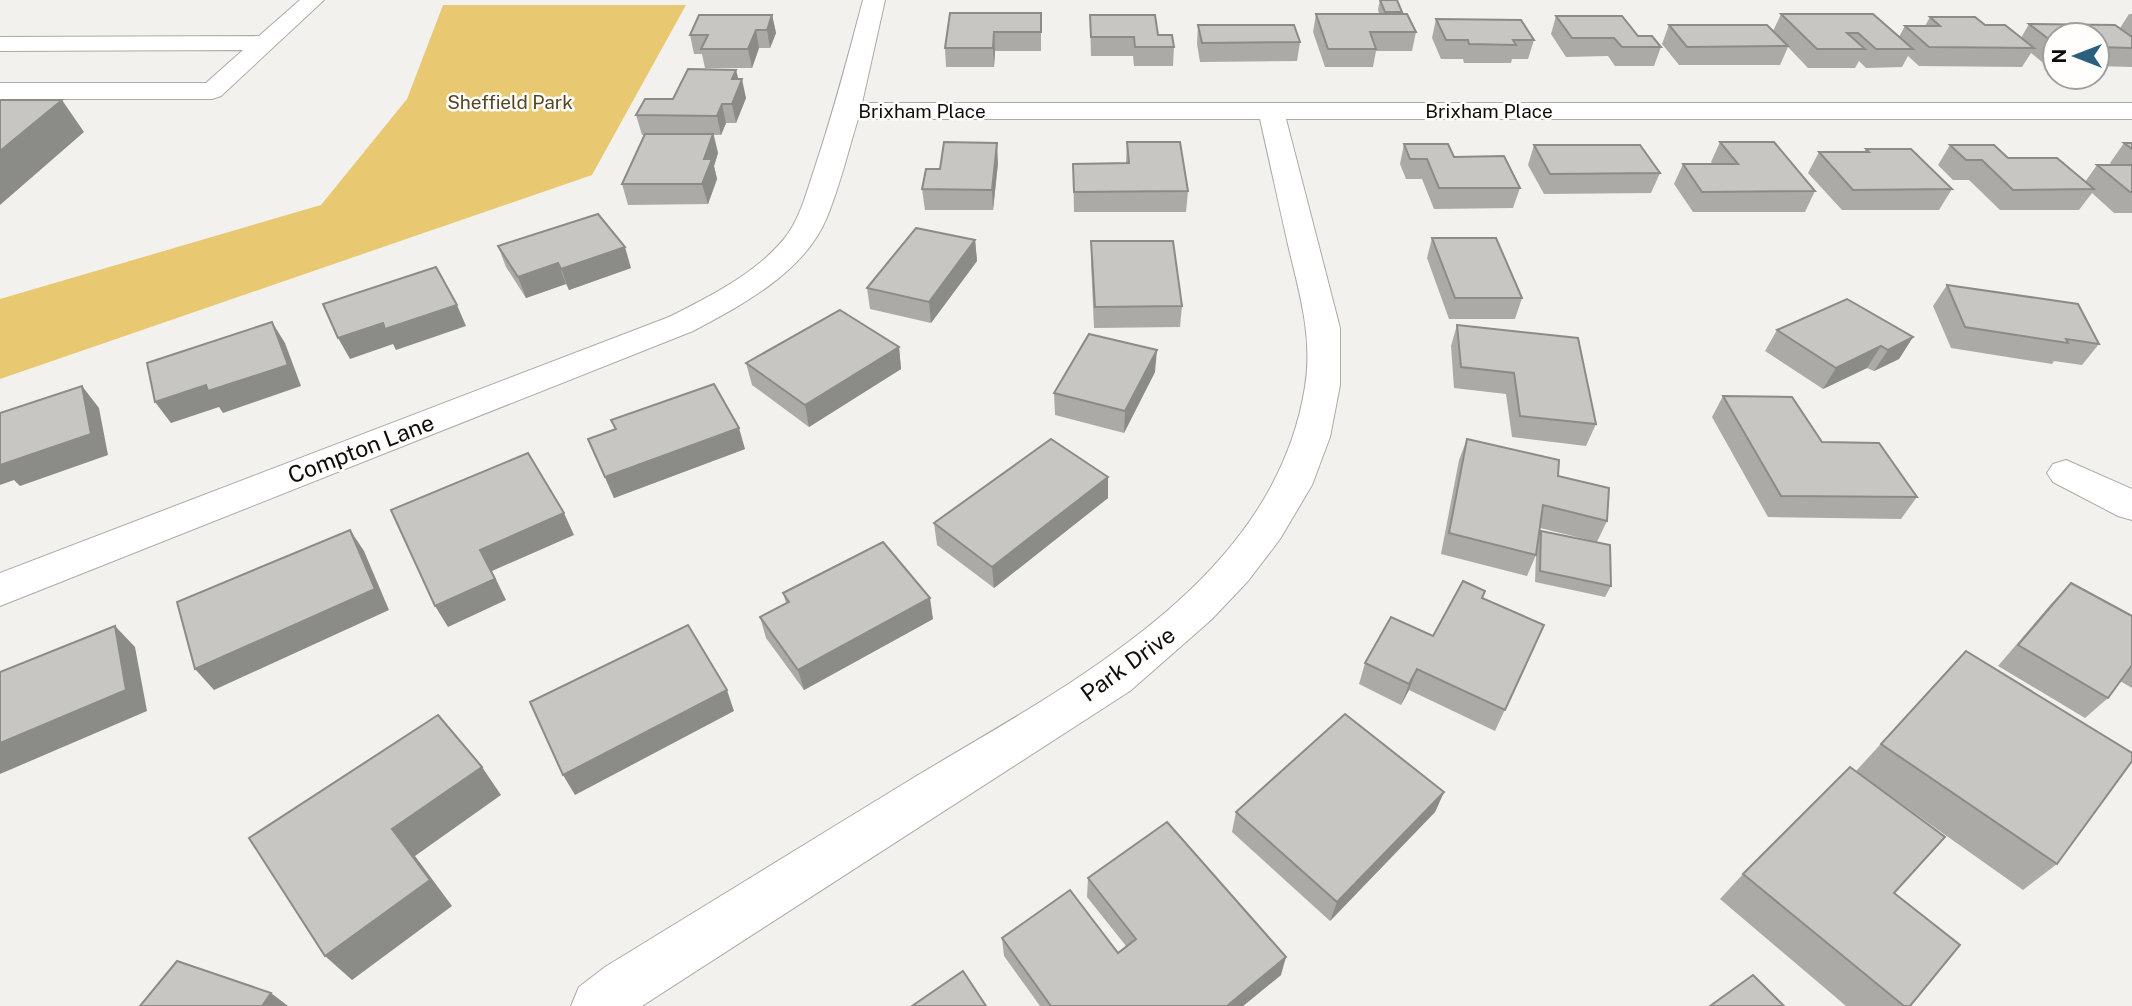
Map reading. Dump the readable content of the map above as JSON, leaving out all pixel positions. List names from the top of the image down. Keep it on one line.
{"streets":{"street":["Brixham Place","Compton Lane","Park Drive"]},"crossings":[["Brixham Place","Compton Lane"],["Brixham Place","Park Drive"]],"parks":["Sheffield Park"],"north":"left"}
